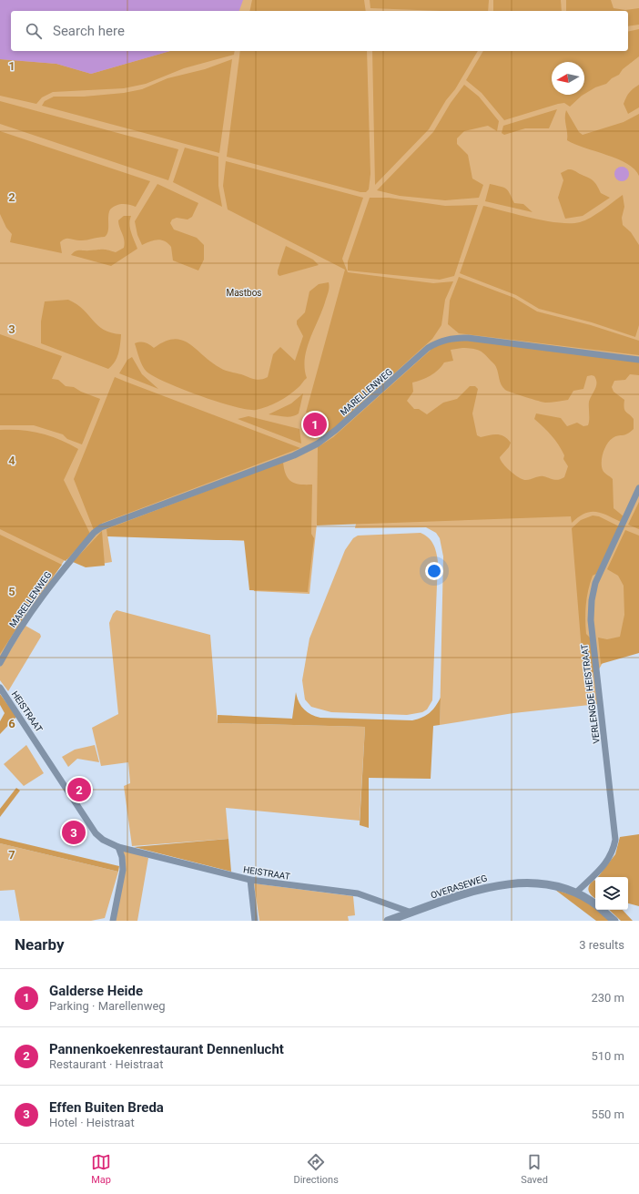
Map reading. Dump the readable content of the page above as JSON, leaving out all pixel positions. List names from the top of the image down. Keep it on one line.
{"streets":{"street":["MARELLENWEG","VERLENGDE HEISTRAAT","HEISTRAAT","OVERASEWEG"]},"crossings":[["VERLENGDE HEISTRAAT","OVERASEWEG"],["HEISTRAAT","OVERASEWEG"]],"parks":["Mastbos"],"north":"left","page":{"search":"Search here","pins":["1","2","3"],"heading":["Nearby","3 results"],"list":[{"mark":"1","name":"Galderse Heide","note":"Parking · Marellenweg","value":"230 m"},{"mark":"2","name":"Pannenkoekenrestaurant Dennenlucht","note":"Restaurant · Heistraat","value":"510 m"},{"mark":"3","name":"Effen Buiten Breda","note":"Hotel · Heistraat","value":"550 m"}],"nav":["Map","Directions","Saved"]},"grid":{"rows":["1","2","3","4","5","6","7"]}}
